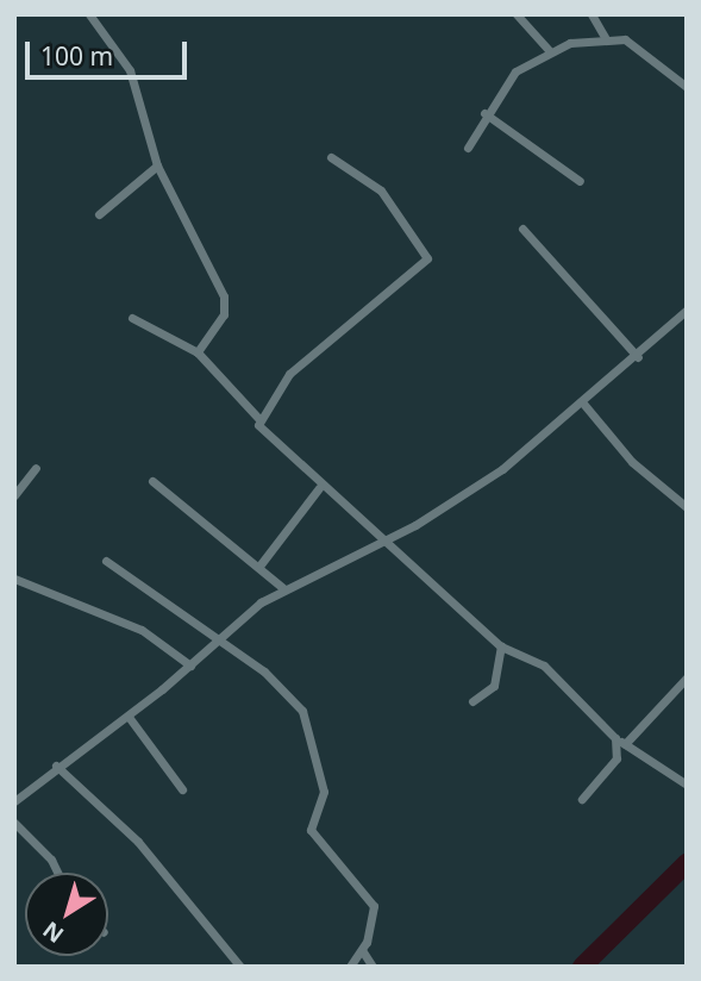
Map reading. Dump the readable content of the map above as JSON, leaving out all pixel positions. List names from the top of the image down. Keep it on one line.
{"scale_bar":"100 m","north":"bottom left"}
